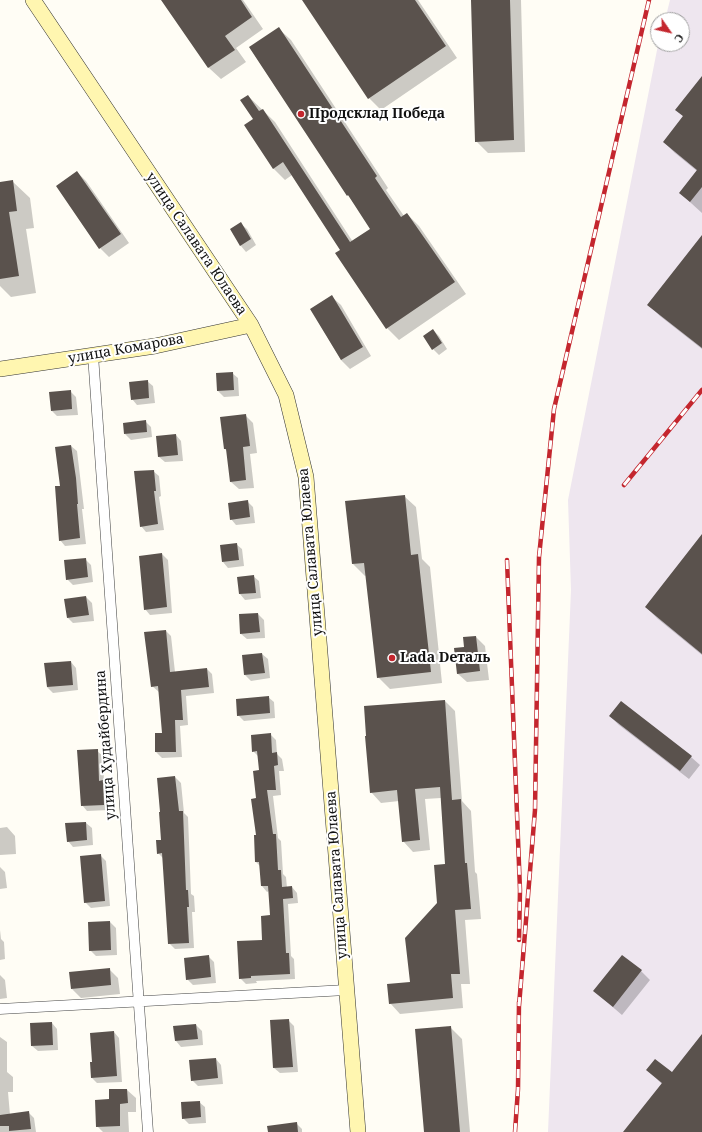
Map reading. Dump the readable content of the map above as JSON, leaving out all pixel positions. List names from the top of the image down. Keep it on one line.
{"streets":{"street":["улица Салавата Юлаева","улица Комарова","улица Худайбердина"]},"crossings":[["улица Салавата Юлаева","улица Комарова"],["улица Комарова","улица Худайбердина"]],"places":["Продсклад Победа","Lada Dеталь"],"north":"bottom right"}
